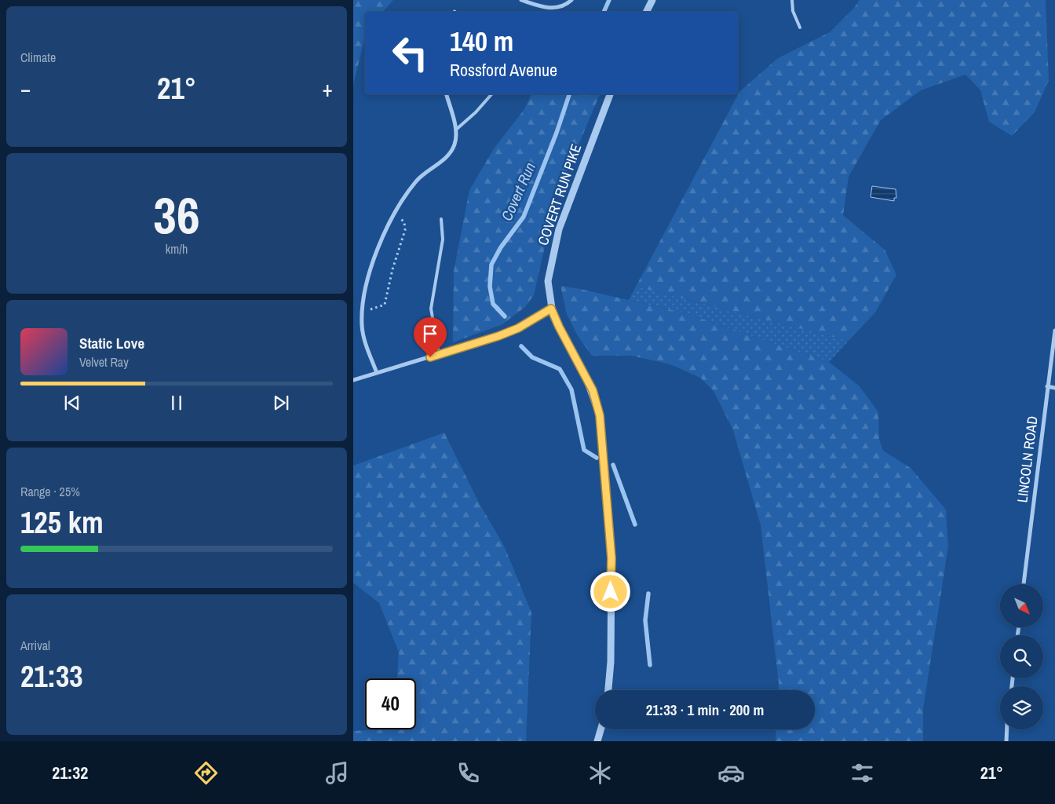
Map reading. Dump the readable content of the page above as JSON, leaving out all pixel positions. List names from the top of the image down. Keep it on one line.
{"streets":{"street":["COVERT RUN PIKE","LINCOLN ROAD"]},"water":["Covert Run"],"north":"bottom right","page":{"tile":["Climate",["36","km/h"],["Range · 25%","125 km"],["Arrival","21:33"]],"turn":["140 m","Rossford Avenue"],"heat":["−","21°","+"],"song":["Static Love","Velvet Ray"],"limit":"40","trip":"21:33 · 1 min · 200 m","tabs":["21:32","21°"]}}
